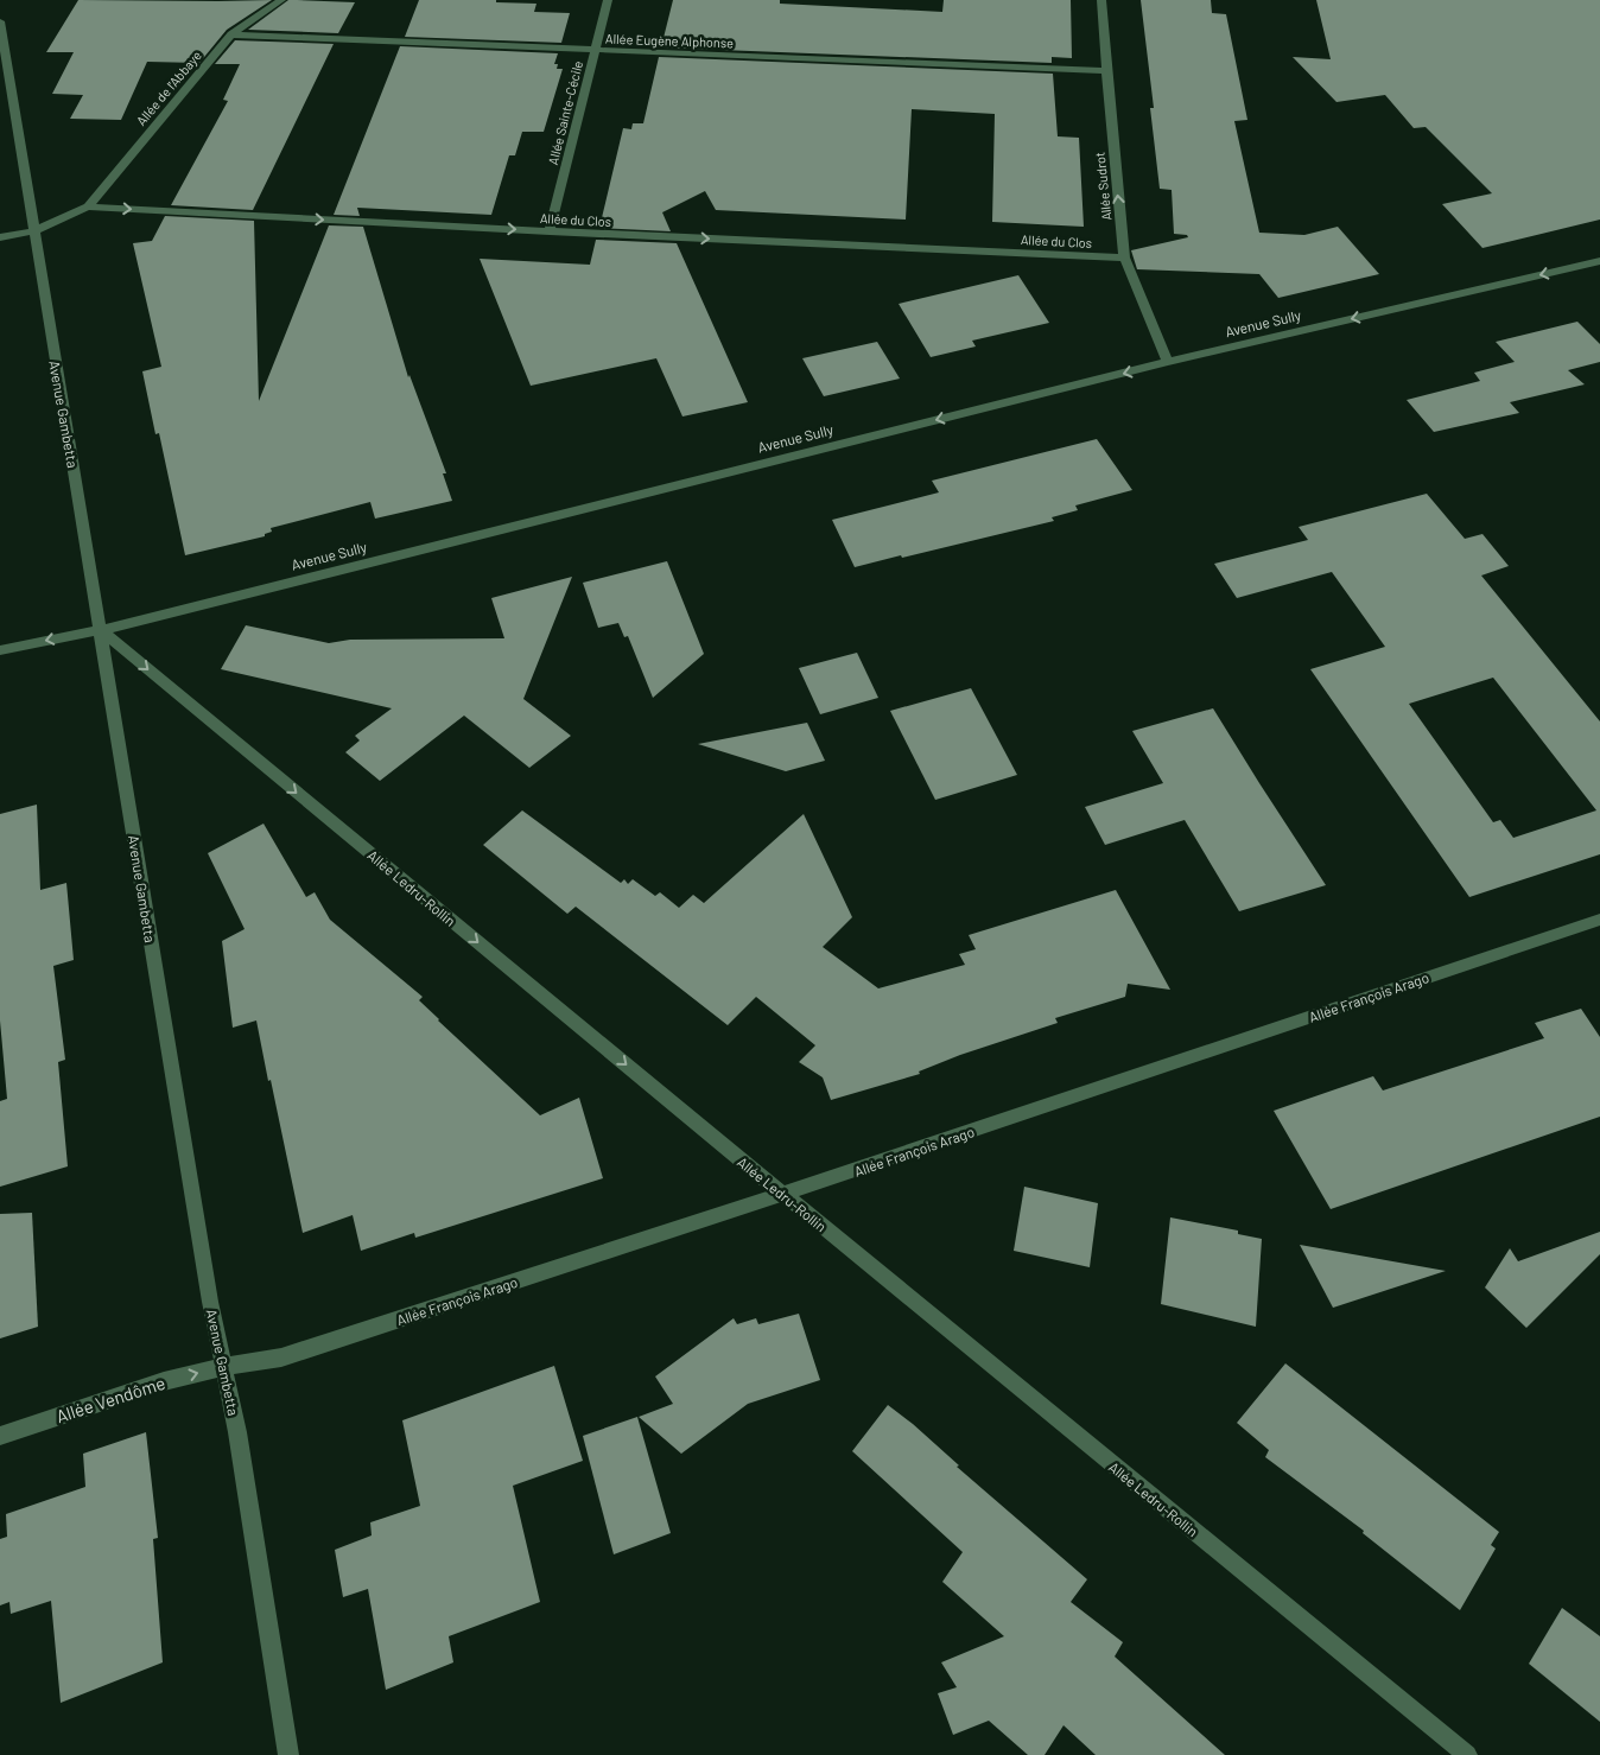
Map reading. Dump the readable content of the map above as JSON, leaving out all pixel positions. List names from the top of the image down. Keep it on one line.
{"streets":{"street":["Allée Eugène Alphonse","Allée de l'Abbaye","Allée Sainte-Cécile","Allée Sudrot","Allée du Clos","Avenue Sully","Avenue Gambetta","Allée Ledru-Rollin","Allée François Arago","Allée Vendôme"]},"crossings":[["Allée Eugène Alphonse","Allée de l'Abbaye"],["Allée Eugène Alphonse","Allée Sainte-Cécile"],["Allée Eugène Alphonse","Allée Sudrot"],["Allée de l'Abbaye","Allée du Clos"],["Allée Sainte-Cécile","Allée du Clos"],["Allée Sudrot","Allée du Clos"],["Allée Sudrot","Avenue Sully"],["Allée du Clos","Avenue Gambetta"],["Avenue Sully","Avenue Gambetta"],["Avenue Sully","Allée Ledru-Rollin"],["Avenue Gambetta","Allée Ledru-Rollin"],["Avenue Gambetta","Allée François Arago"],["Avenue Gambetta","Allée Vendôme"],["Allée Ledru-Rollin","Allée François Arago"],["Allée François Arago","Allée Vendôme"]],"one_way":["Allée Sudrot","Allée du Clos","Avenue Sully","Allée Ledru-Rollin","Allée Vendôme"]}
